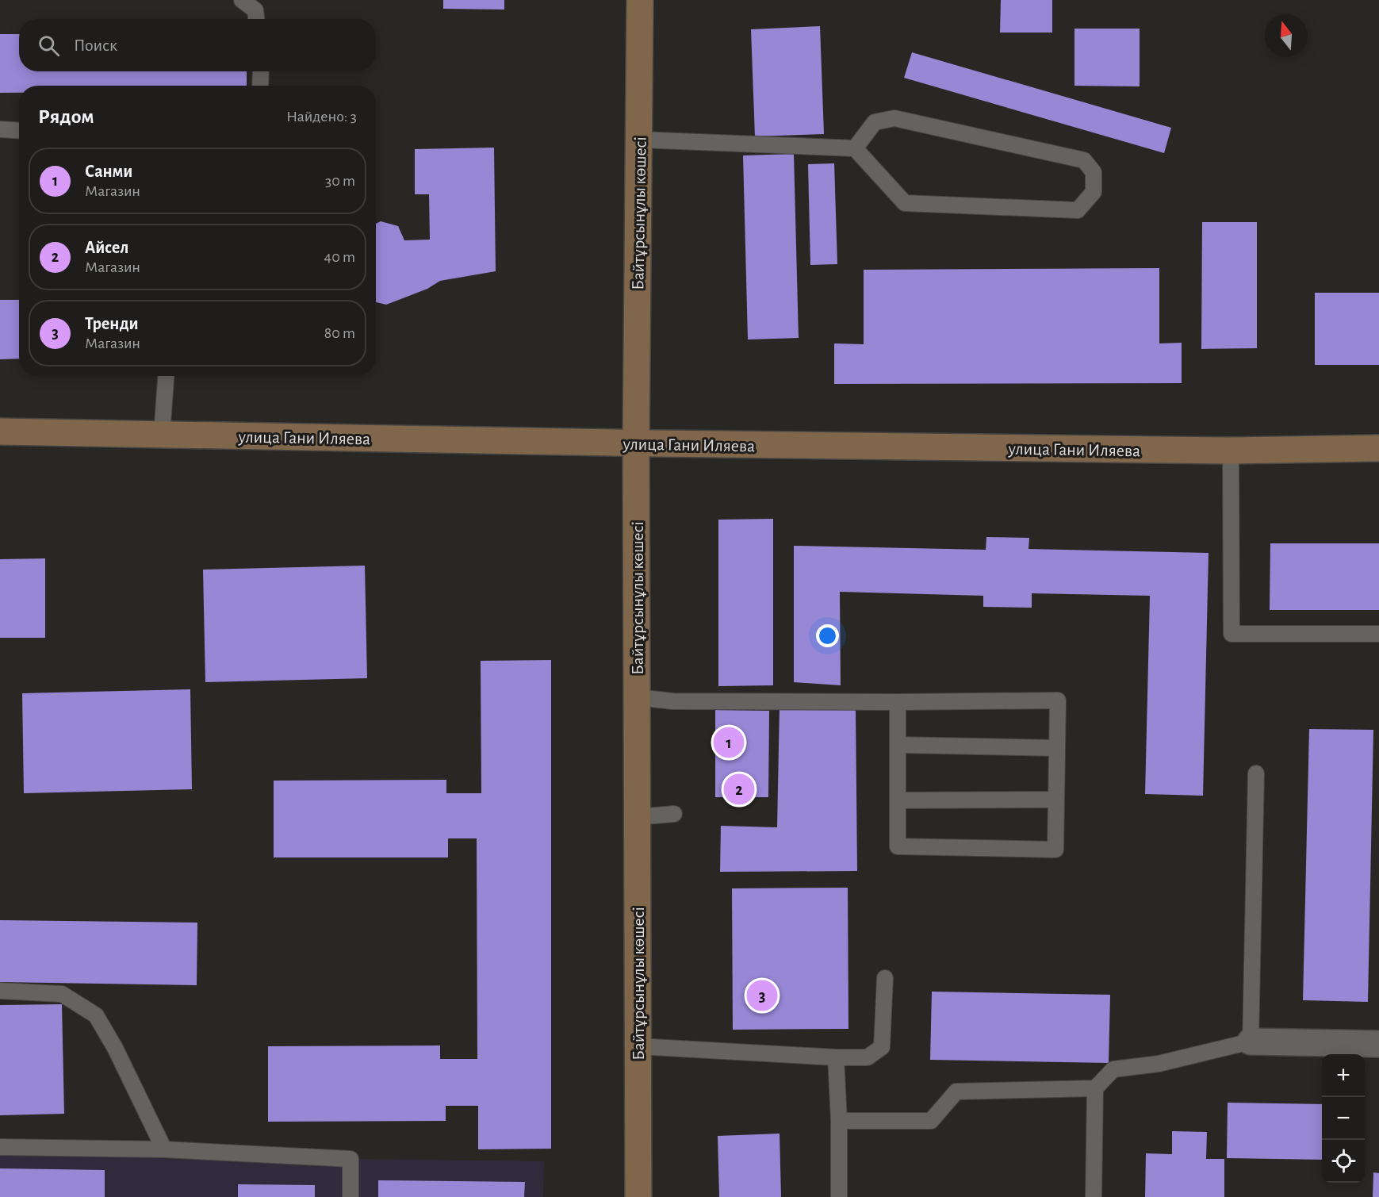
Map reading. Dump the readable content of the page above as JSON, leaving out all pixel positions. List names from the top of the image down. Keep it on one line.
{"streets":{"street":["Байтұрсынұлы көшесі","улица Гани Иляева"]},"crossings":[["Байтұрсынұлы көшесі","улица Гани Иляева"]],"north":"top","page":{"search":"Поиск","heading":["Рядом","Найдено: 3"],"list":[{"mark":"1","name":"Санми","note":"Магазин","value":"30 m"},{"mark":"2","name":"Айсел","note":"Магазин","value":"40 m"},{"mark":"3","name":"Тренди","note":"Магазин","value":"80 m"}],"pins":["1","2","3"],"map_buttons":["+","−"]}}
